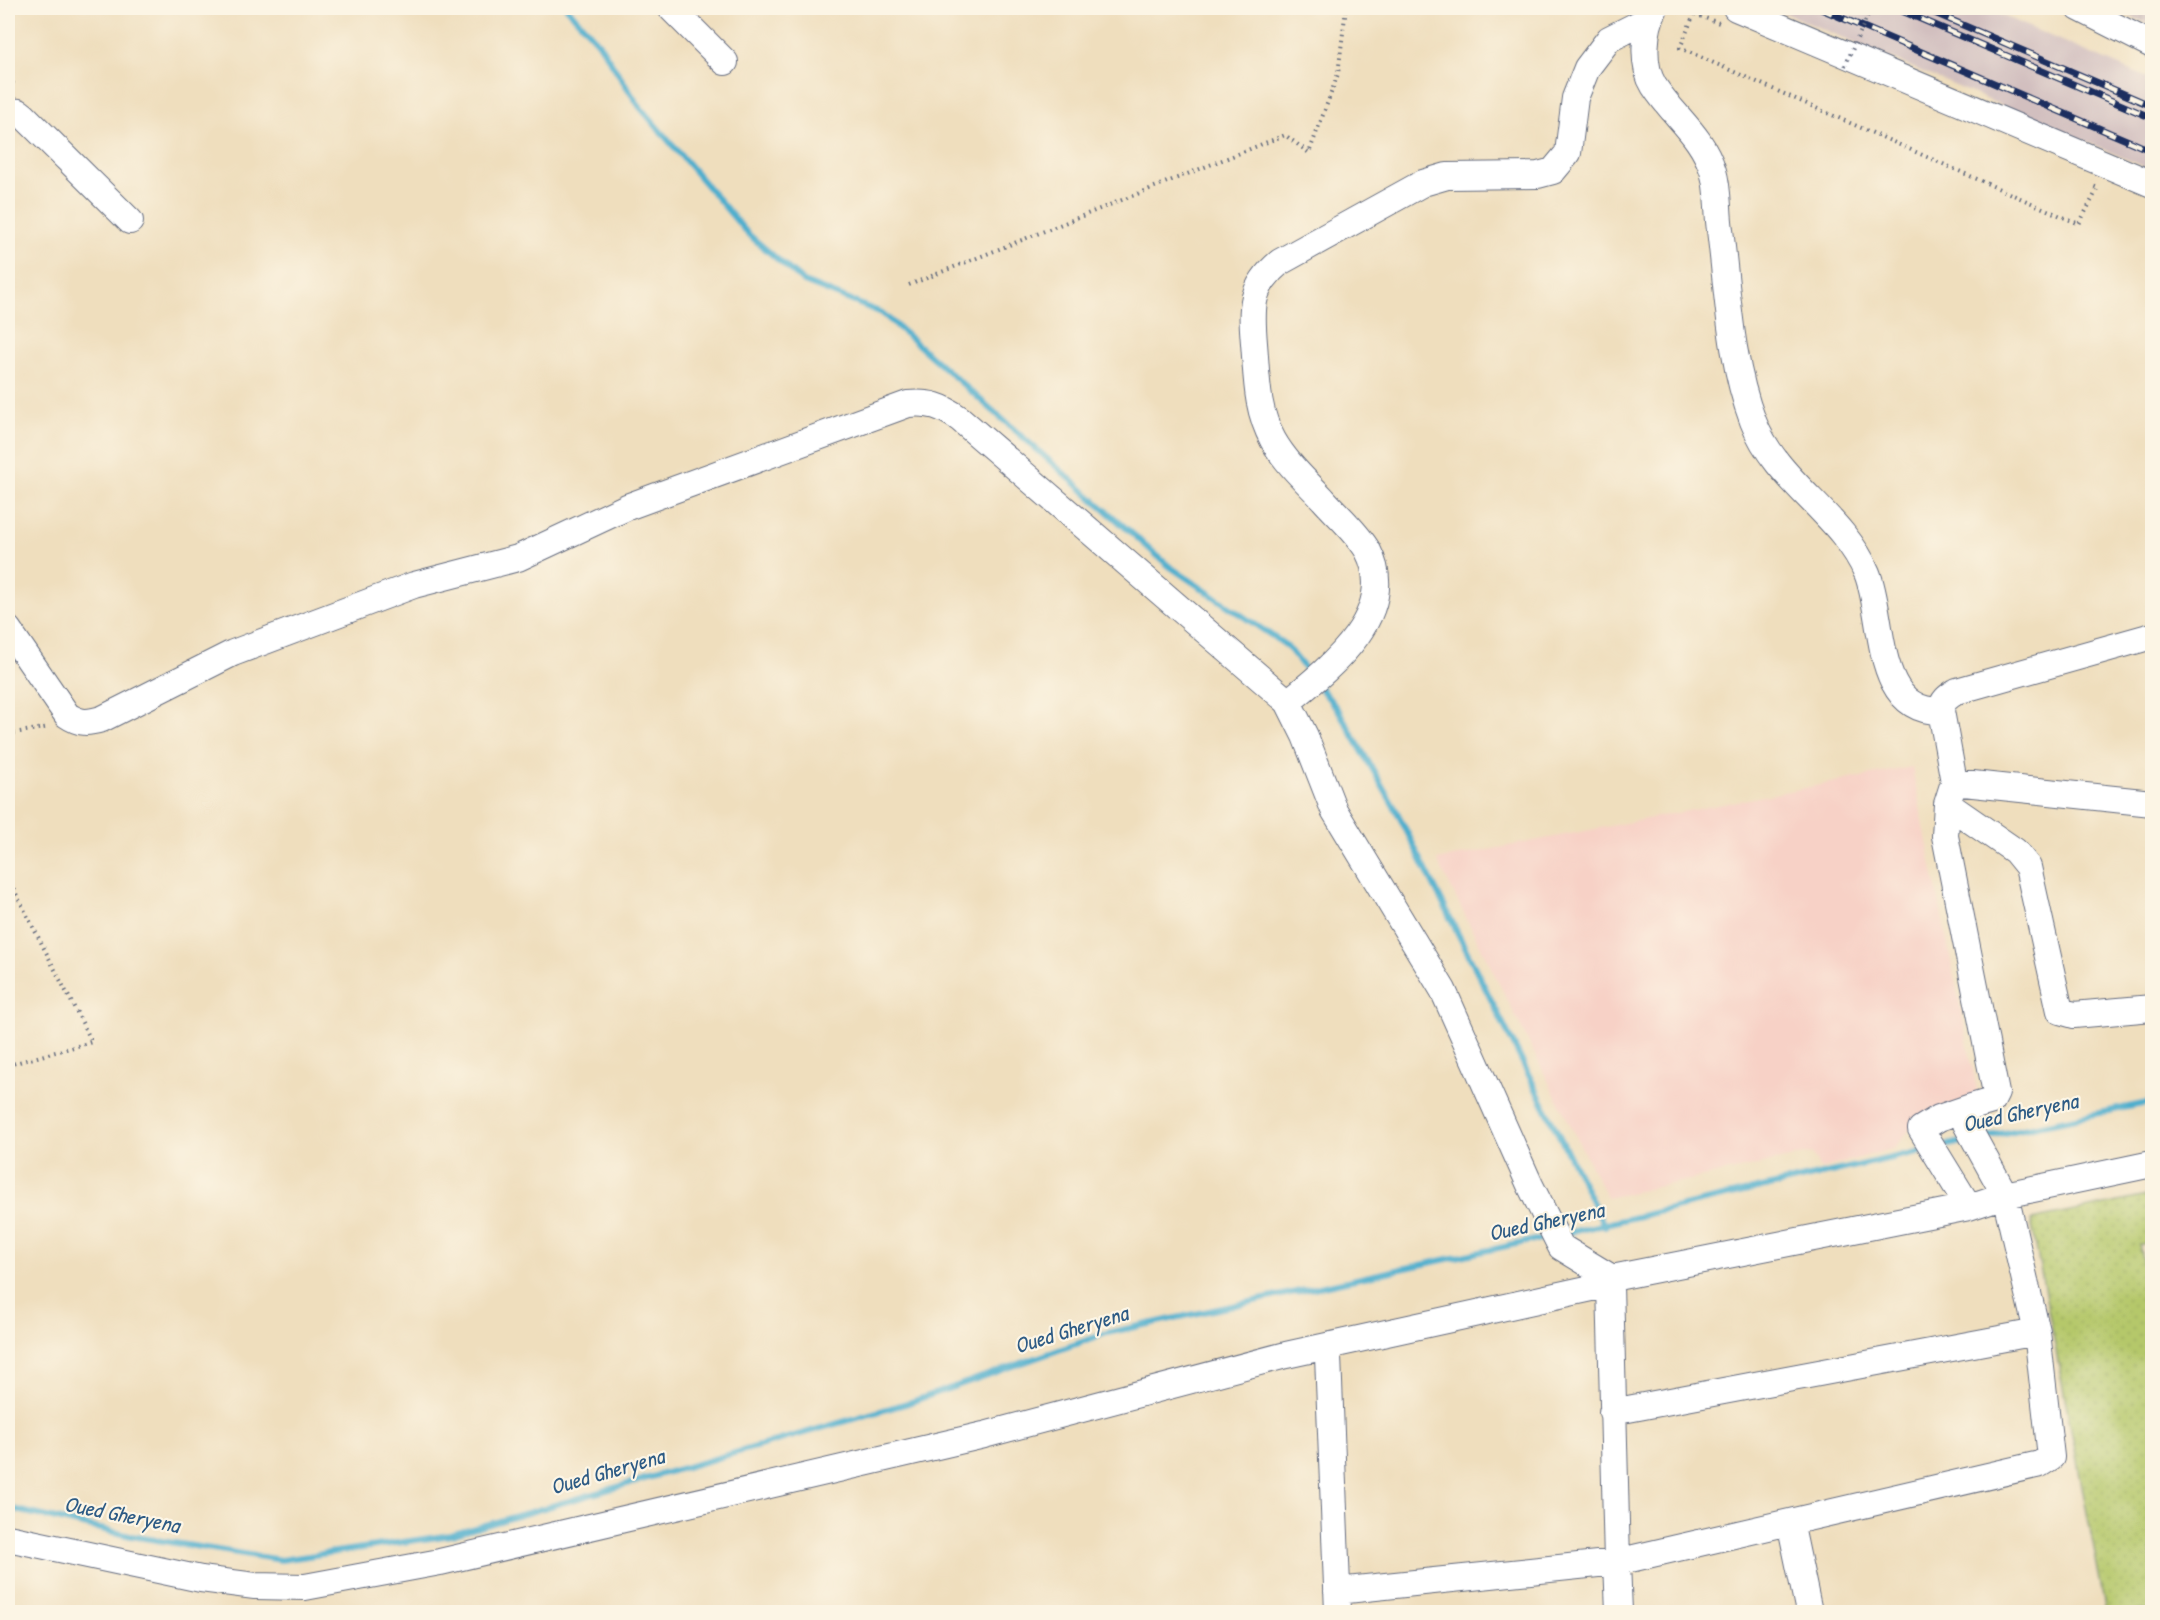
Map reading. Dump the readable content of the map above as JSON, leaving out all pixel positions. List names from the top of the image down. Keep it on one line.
{"water":["Oued Gheryena"]}
